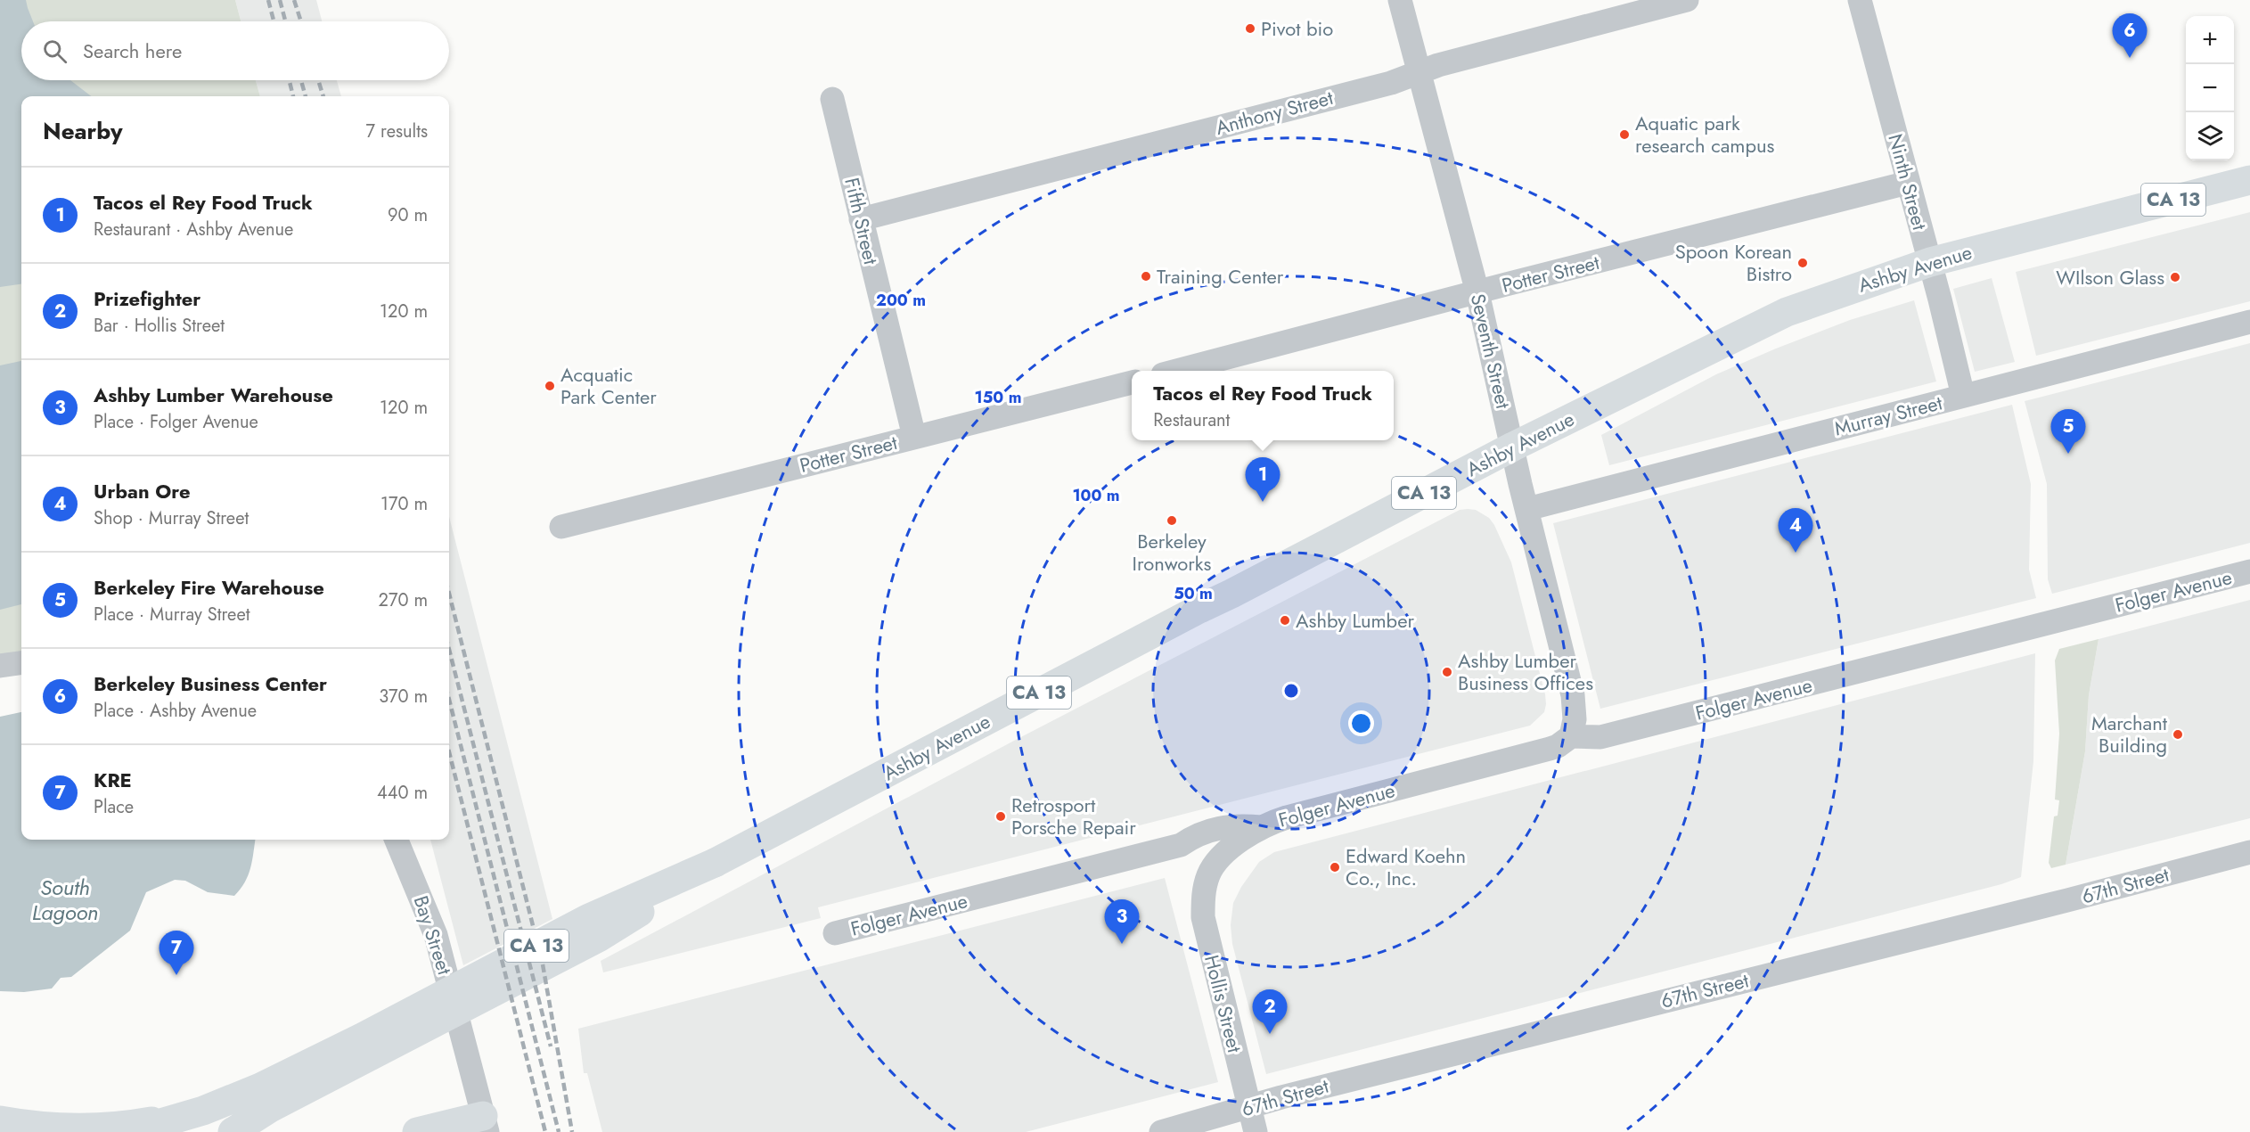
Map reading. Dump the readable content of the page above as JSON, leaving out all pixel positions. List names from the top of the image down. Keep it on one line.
{"streets":{"main road":["CA 13","Ashby Avenue"],"street":["Anthony Street","Ninth Street","Fifth Street","Potter Street","Seventh Street","Murray Street","Folger Avenue","67th Street","Bay Street","Hollis Street"]},"crossings":[["Anthony Street","Fifth Street"],["Anthony Street","Seventh Street"],["Ninth Street","Ashby Avenue"],["Ninth Street","Potter Street"],["Ninth Street","Murray Street"],["CA 13","Ashby Avenue"],["Fifth Street","Potter Street"],["Ashby Avenue","Seventh Street"],["Potter Street","Seventh Street"],["Seventh Street","Murray Street"],["Seventh Street","Folger Avenue"],["Folger Avenue","Hollis Street"],["67th Street","Hollis Street"]],"water":["South Lagoon"],"places":["Pivot bio","Aquatic park research campus","Spoon Korean Bistro","Training Center","WIlson Glass","Acquatic Park Center","Berkeley Ironworks","Ashby Lumber","Ashby Lumber Business Offices","Marchant Building","Retrosport Porsche Repair","Edward Koehn Co., Inc."],"page":{"pins":["6","5","1","4","3","7","2"],"map_buttons":["+","−"],"search":"Search here","heading":["Nearby","7 results"],"list":[{"mark":"1","name":"Tacos el Rey Food Truck","note":"Restaurant · Ashby Avenue","value":"90 m"},{"mark":"2","name":"Prizefighter","note":"Bar · Hollis Street","value":"120 m"},{"mark":"3","name":"Ashby Lumber Warehouse","note":"Place · Folger Avenue","value":"120 m"},{"mark":"4","name":"Urban Ore","note":"Shop · Murray Street","value":"170 m"},{"mark":"5","name":"Berkeley Fire Warehouse","note":"Place · Murray Street","value":"270 m"},{"mark":"6","name":"Berkeley Business Center","note":"Place · Ashby Avenue","value":"370 m"},{"mark":"7","name":"KRE","note":"Place","value":"440 m"}],"popup":["Tacos el Rey Food Truck","Restaurant"]},"rings":["200 m","150 m","100 m","50 m"]}
